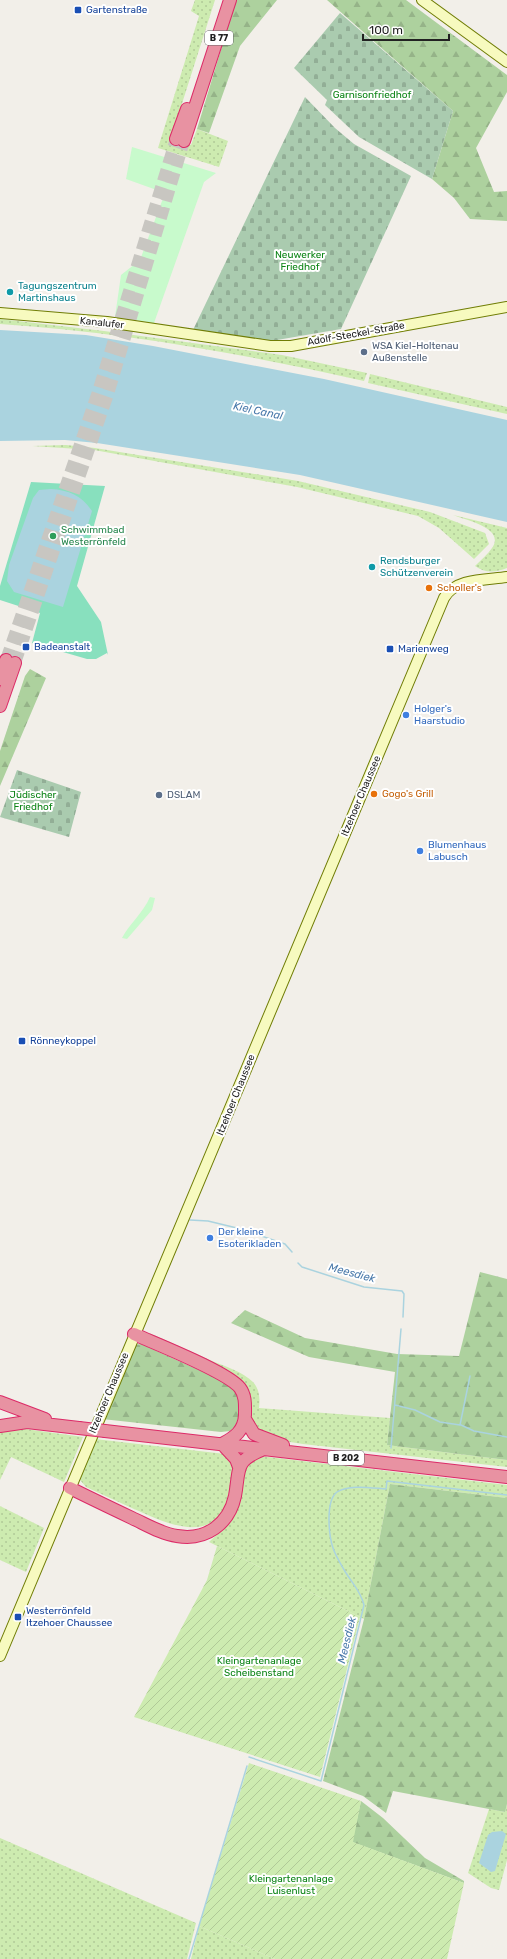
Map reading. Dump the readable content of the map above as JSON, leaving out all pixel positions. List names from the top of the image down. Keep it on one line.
{"streets":{"highway":["B 77","B 202"],"street":["Kanalufer","Adolf-Steckel-Straße","Itzehoer Chaussee"]},"crossings":[["Kanalufer","Adolf-Steckel-Straße"]],"water":["Kiel Canal","Meesdiek"],"parks":["Garnisonfriedhof","Neuwerker Friedhof","Jüdischer Friedhof","Kleingartenanlage Scheibenstand","Kleingartenanlage Luisenlust"],"places":{"transit":["Gartenstraße","Badeanstalt","Marienweg","Rönneykoppel","Westerrönfeld Itzehoer Chaussee"],"other":["Tagungszentrum Martinshaus","WSA Kiel-Holtenau Außenstelle","Schwimmbad Westerrönfeld","Rendsburger Schützenverein","Scholler's","Holger's Haarstudio","Gogo's Grill","DSLAM","Blumenhaus Labusch","Der kleine Esoterikladen"]},"scale_bar":"100 m"}
